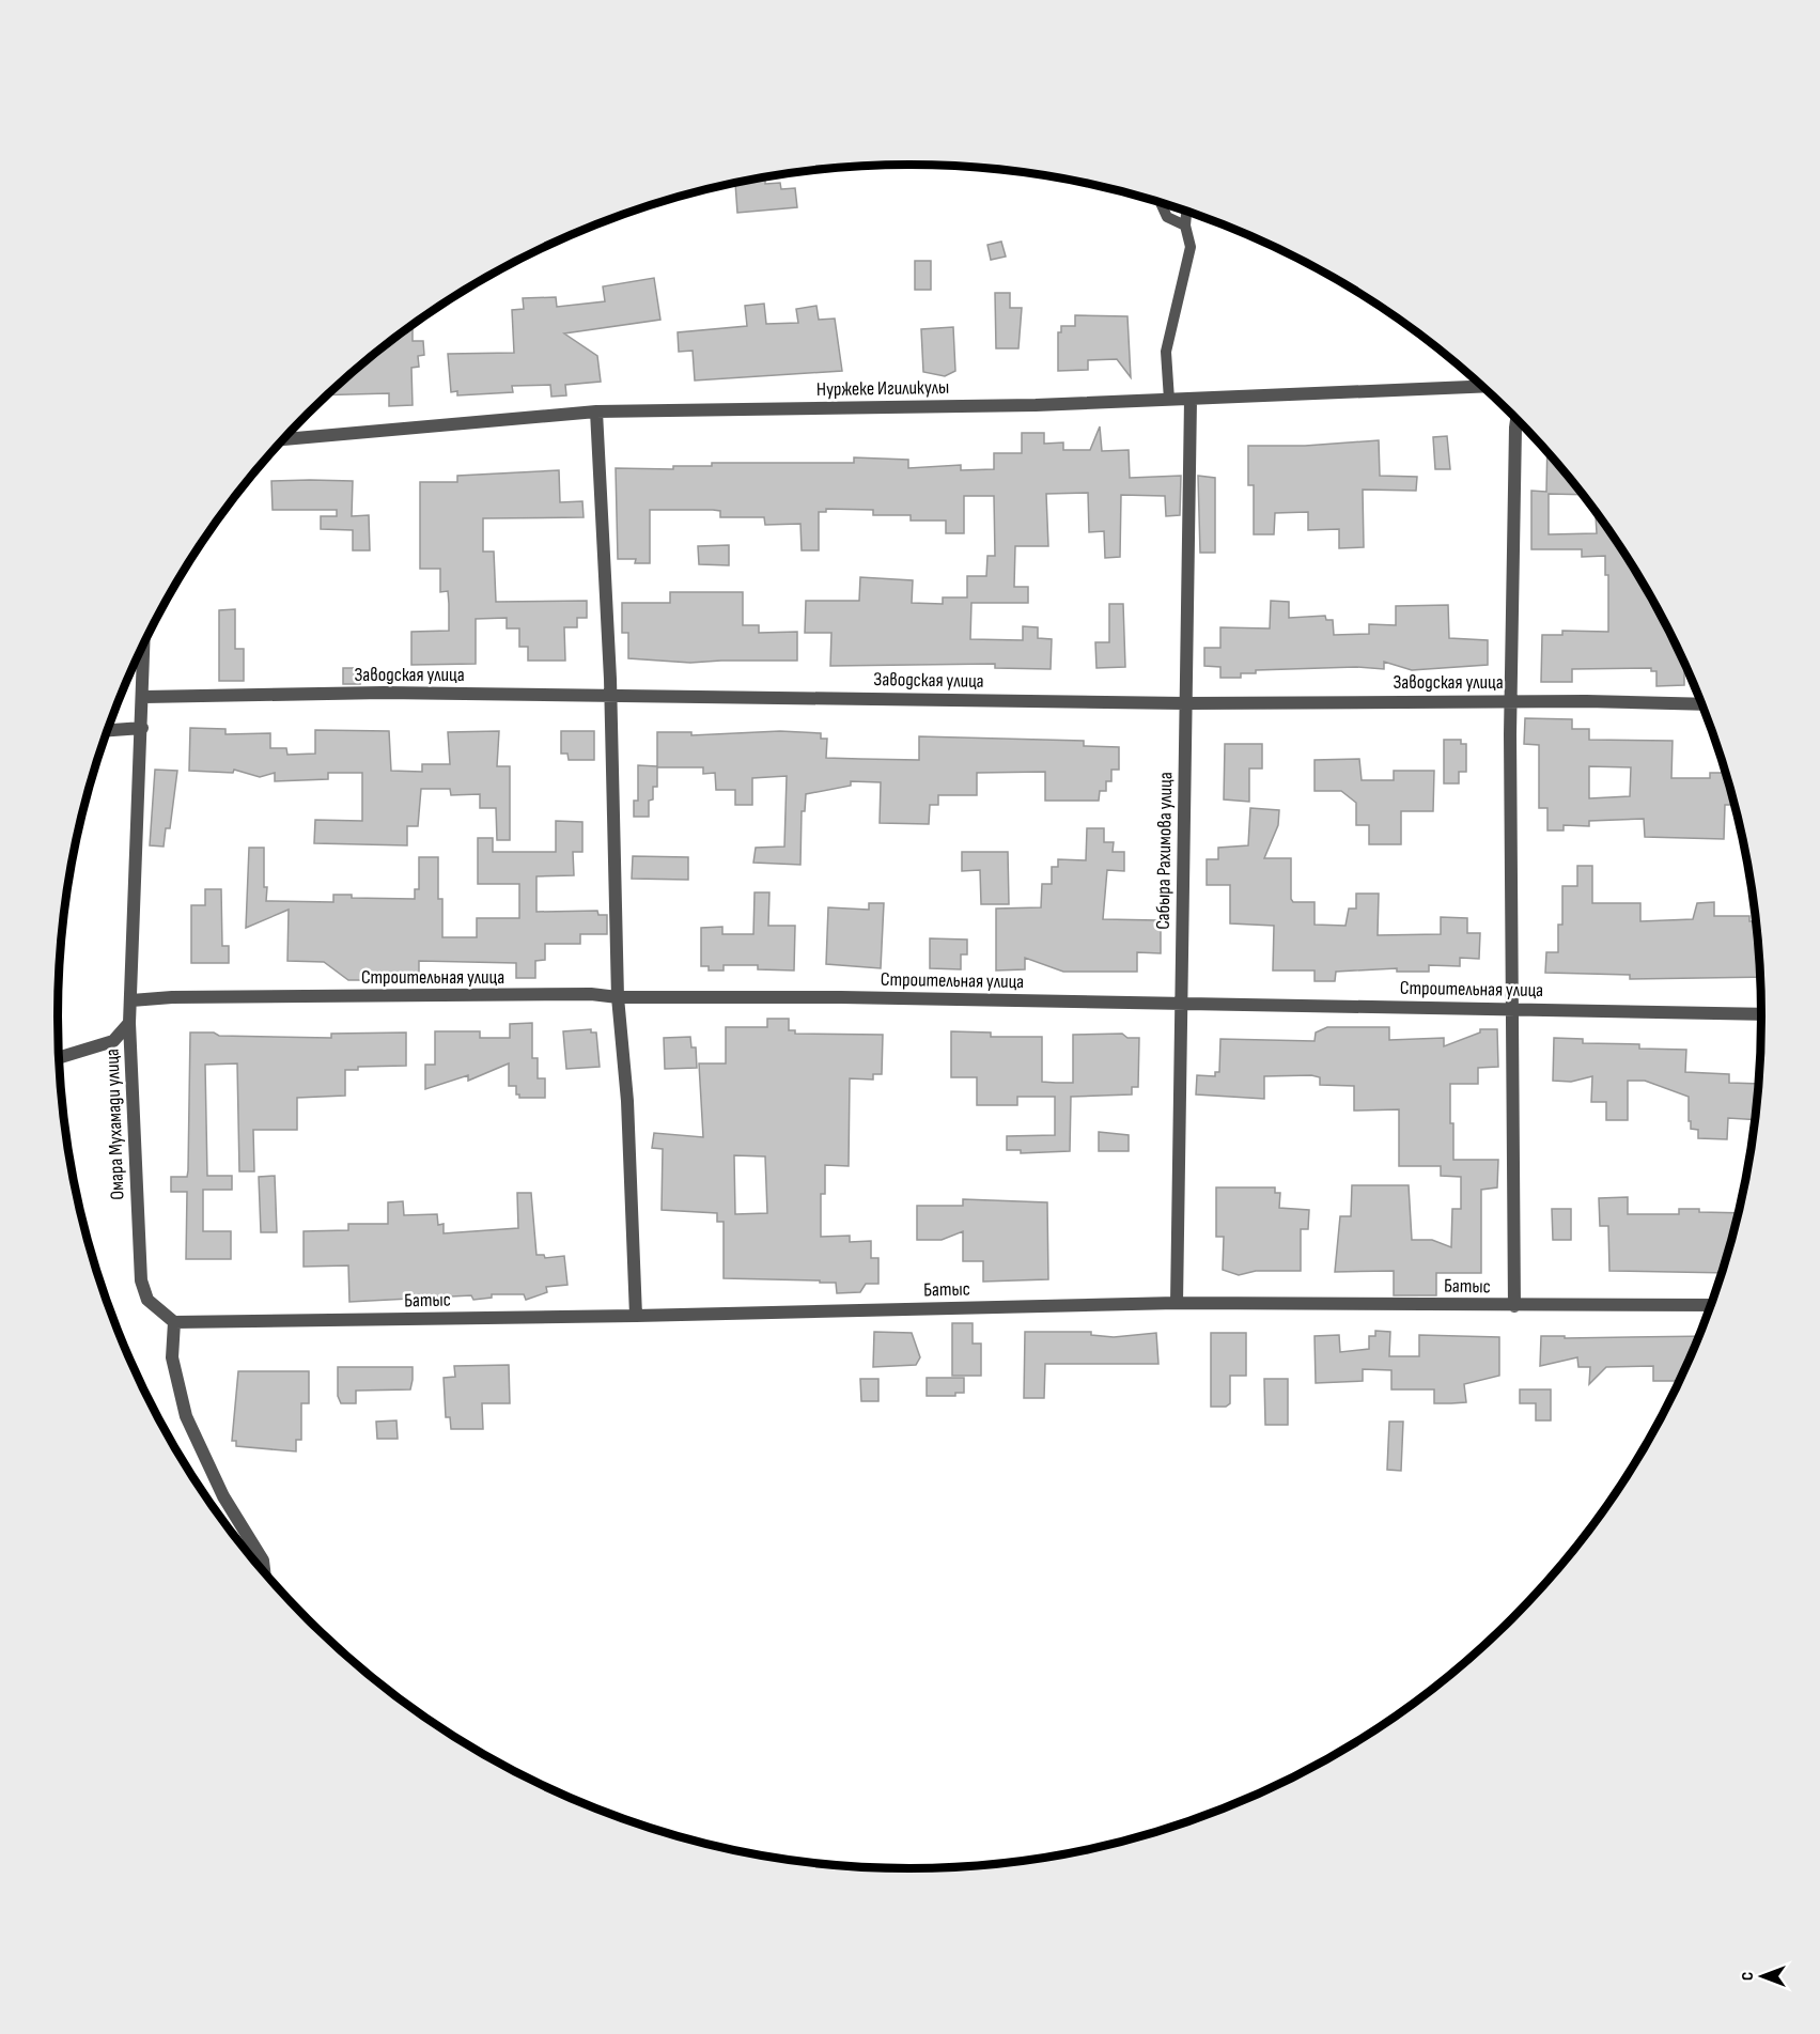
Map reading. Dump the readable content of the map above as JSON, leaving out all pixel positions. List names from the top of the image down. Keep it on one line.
{"streets":{"street":["Нуржеке Игиликулы","Заводская улица","Сабыра Рахимова улица","Строительная улица","Омара Мухамади улица","Батыс"]},"crossings":[["Нуржеке Игиликулы","Сабыра Рахимова улица"],["Заводская улица","Сабыра Рахимова улица"],["Заводская улица","Омара Мухамади улица"],["Сабыра Рахимова улица","Строительная улица"],["Сабыра Рахимова улица","Батыс"],["Строительная улица","Омара Мухамади улица"],["Омара Мухамади улица","Батыс"]],"north":"left"}
